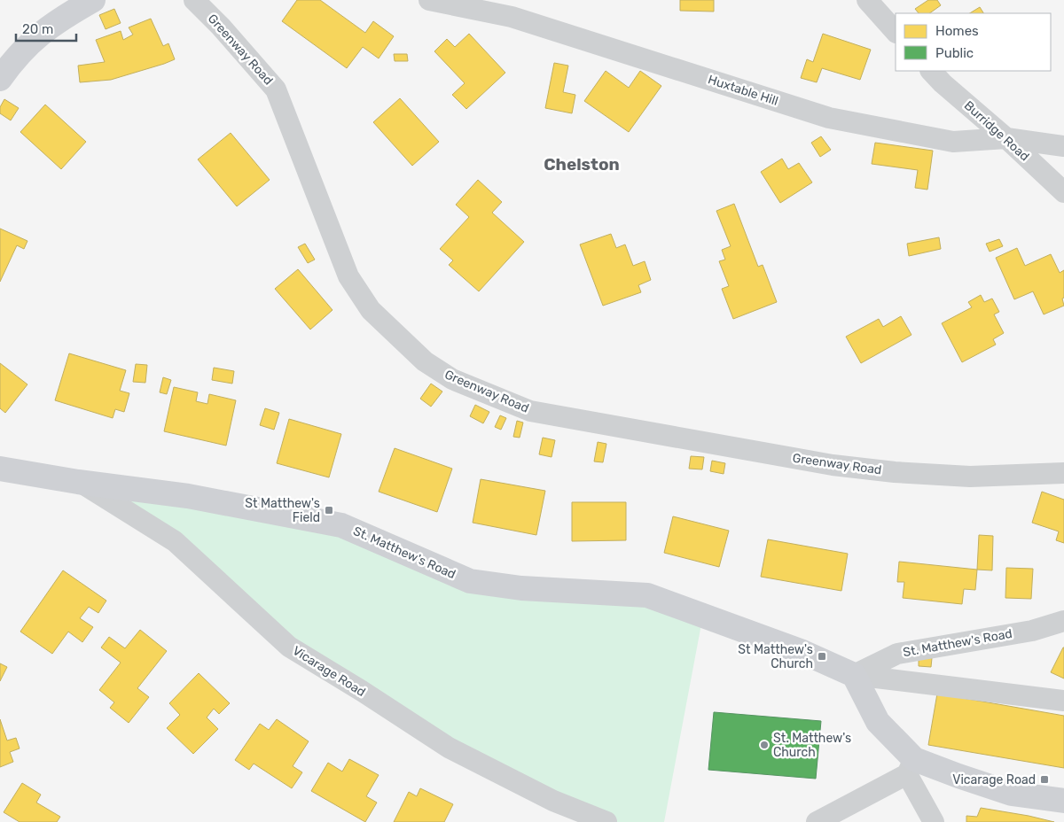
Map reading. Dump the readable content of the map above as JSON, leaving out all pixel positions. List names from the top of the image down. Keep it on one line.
{"streets":{"street":["Greenway Road","Huxtable Hill","Burridge Road","St. Matthew's Road","Vicarage Road"]},"crossings":[["Huxtable Hill","Burridge Road"],["St. Matthew's Road","Vicarage Road"]],"districts":["Chelston"],"places":{"transit":["St Matthew's Field","St Matthew's Church","Vicarage Road"],"other":["St. Matthew's Church"]},"legend":["Homes","Public"],"scale_bar":"20 m"}
